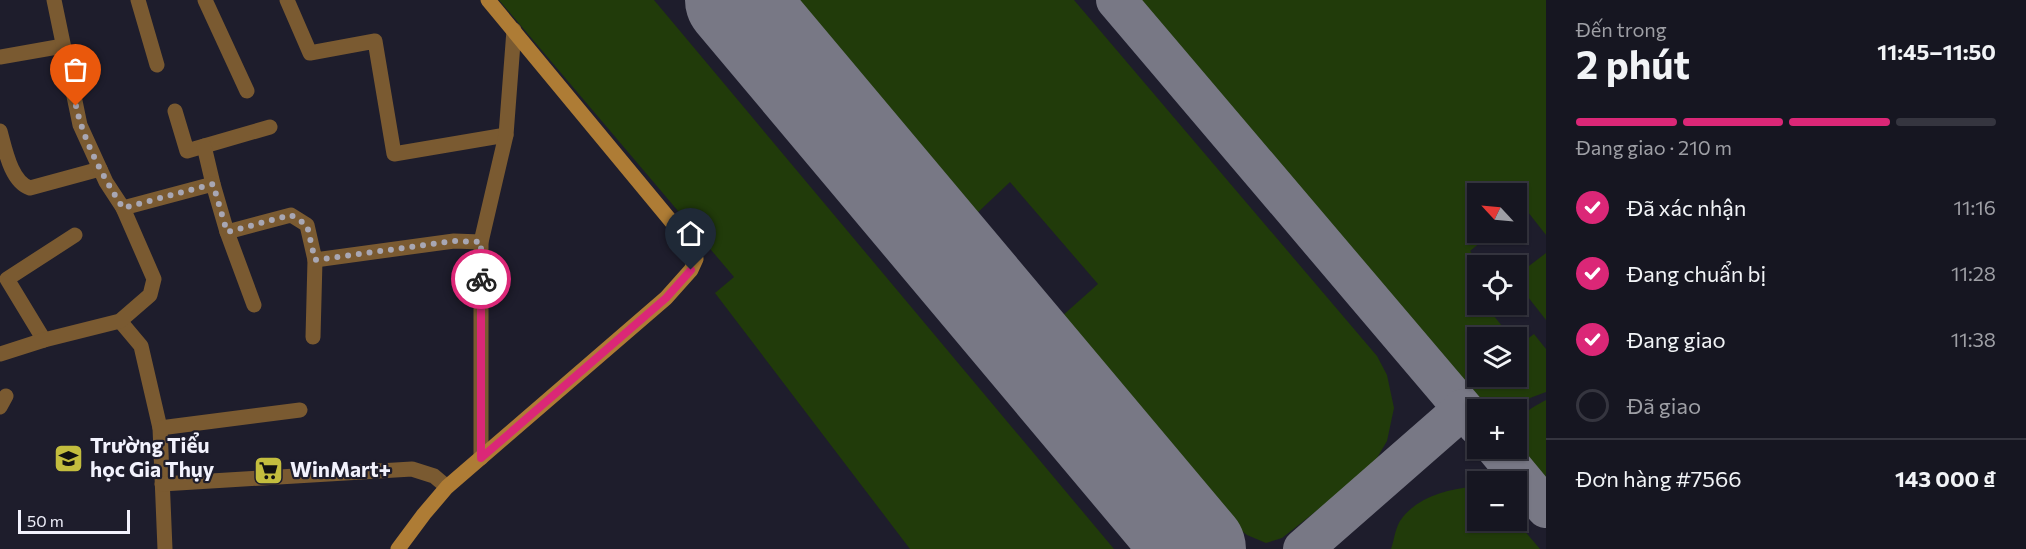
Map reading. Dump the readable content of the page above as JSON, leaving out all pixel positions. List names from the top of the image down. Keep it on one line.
{"places":{"school or university":["Trường Tiểu học Gia Thụy"],"supermarket":["WinMart+"]},"scale_bar":"50 m","north":"top left","page":{"heading":["2 phút","Đến trong","11:45–11:50"],"panel":["Đơn hàng #7566","143 000 ₫"],"bar":"Đang giao · 210 m","list":[["Đã xác nhận","11:16"],["Đang chuẩn bị","11:28"],["Đang giao","11:38"],"Đã giao"],"map_buttons":["+","−"],"scale":"50 m"}}
